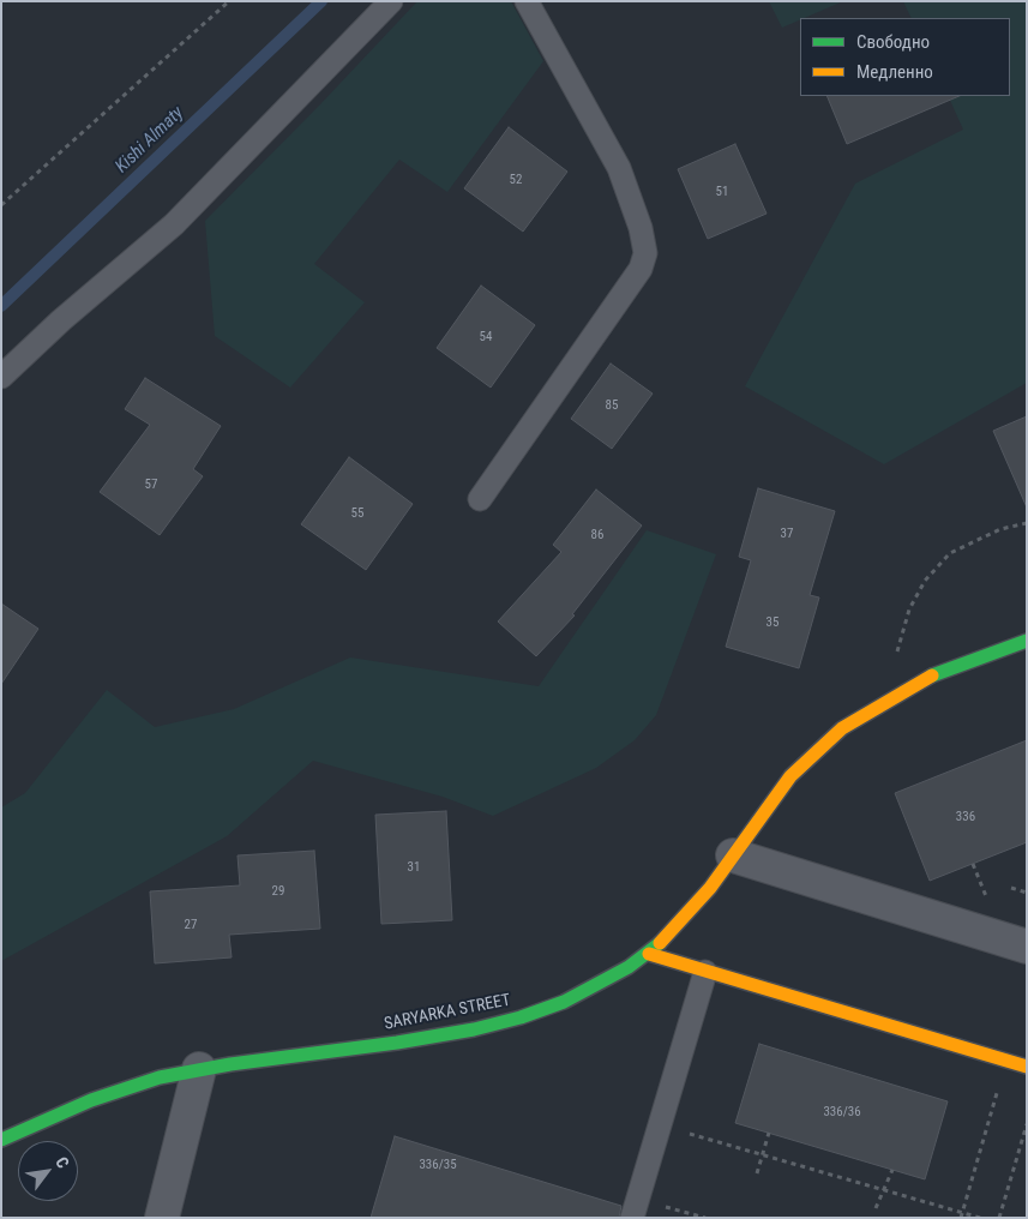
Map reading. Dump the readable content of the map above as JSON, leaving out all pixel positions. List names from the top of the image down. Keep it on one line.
{"streets":{"street":["SARYARKA STREET"]},"water":["Kіshі Almaty"],"house_numbers":["52","51","54","85","57","55","37","86","35","336","31","29","27","336/36","336/35"],"legend":["Свободно","Медленно"],"north":"top right"}
